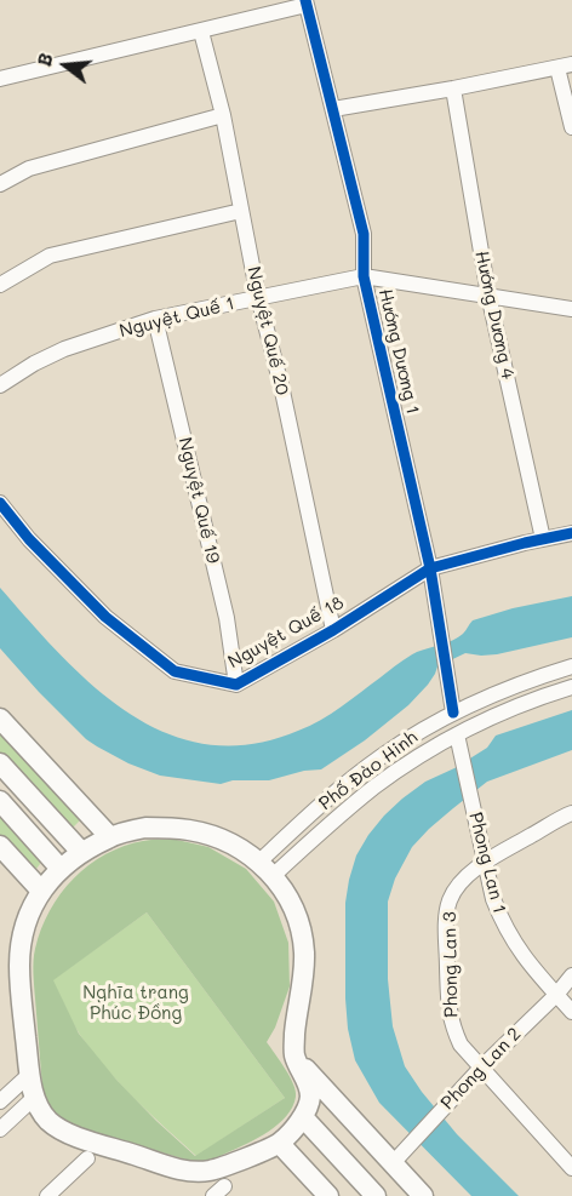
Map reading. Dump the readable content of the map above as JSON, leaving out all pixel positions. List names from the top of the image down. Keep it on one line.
{"streets":{"street":["Hướng Dương 4","Nguyệt Quế 1","Nguyệt Quế 20","Hướng Dương 1","Nguyệt Quế 19","Nguyệt Quế 18","Phố Đào Hinh","Phong Lan 1","Phong Lan 3","Phong Lan 2"]},"crossings":[["Hướng Dương 4","Nguyệt Quế 1"],["Hướng Dương 4","Nguyệt Quế 18"],["Nguyệt Quế 1","Nguyệt Quế 20"],["Nguyệt Quế 1","Hướng Dương 1"],["Nguyệt Quế 1","Nguyệt Quế 19"],["Nguyệt Quế 20","Nguyệt Quế 18"],["Hướng Dương 1","Nguyệt Quế 18"],["Hướng Dương 1","Phố Đào Hinh"],["Nguyệt Quế 19","Nguyệt Quế 18"],["Phố Đào Hinh","Phong Lan 1"],["Phong Lan 1","Phong Lan 3"],["Phong Lan 1","Phong Lan 2"],["Phong Lan 3","Phong Lan 2"]],"parks":["Nghĩa trang Phúc Đồng"],"north":"left"}
